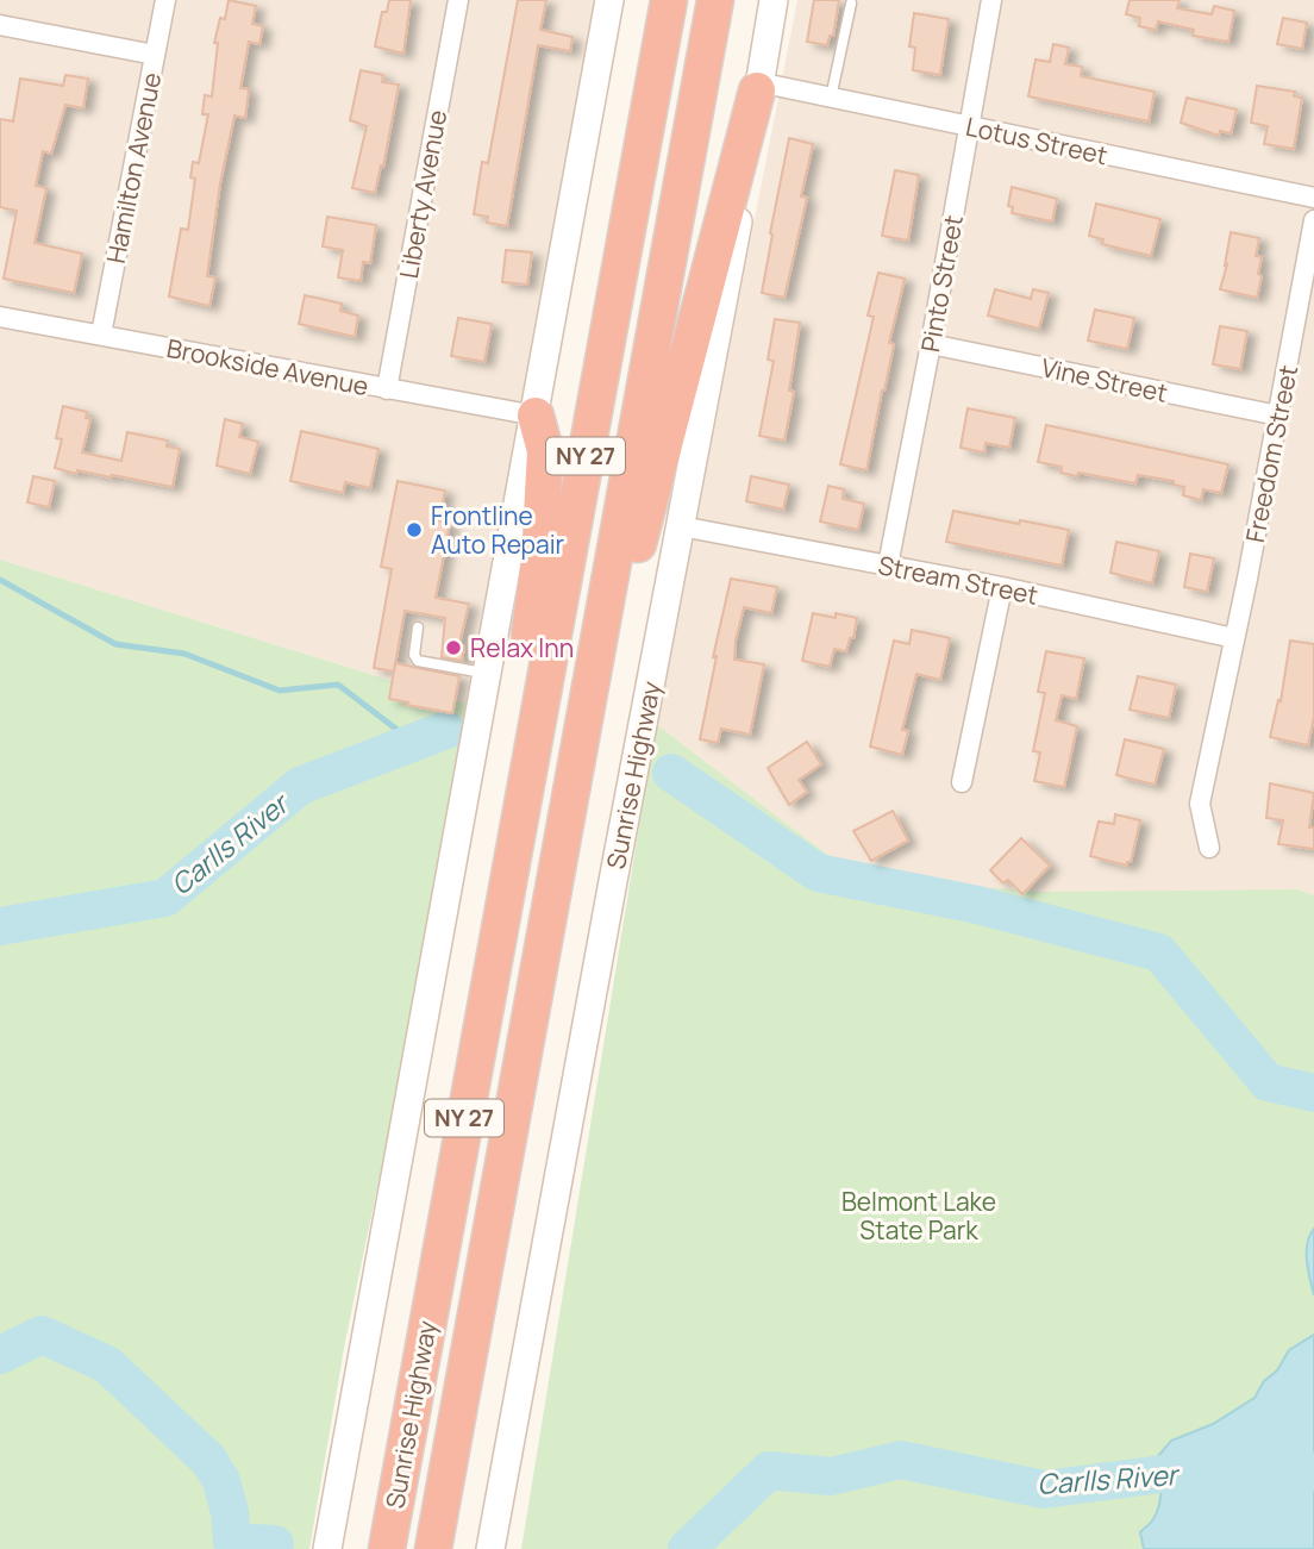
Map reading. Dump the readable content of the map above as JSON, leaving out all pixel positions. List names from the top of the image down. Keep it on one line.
{"streets":{"highway":["NY 27","Sunrise Highway"],"street":["Lotus Street","Hamilton Avenue","Liberty Avenue","Pinto Street","Brookside Avenue","Vine Street","Freedom Street","Stream Street"]},"crossings":[["Lotus Street","Pinto Street"],["Lotus Street","Sunrise Highway"],["Hamilton Avenue","Brookside Avenue"],["Liberty Avenue","Brookside Avenue"],["Pinto Street","Vine Street"],["Pinto Street","Stream Street"],["Vine Street","Freedom Street"],["Freedom Street","Stream Street"],["Stream Street","Sunrise Highway"]],"water":["Carlls River"],"parks":["Belmont Lake State Park"],"places":["Frontline Auto Repair","Relax Inn"]}
